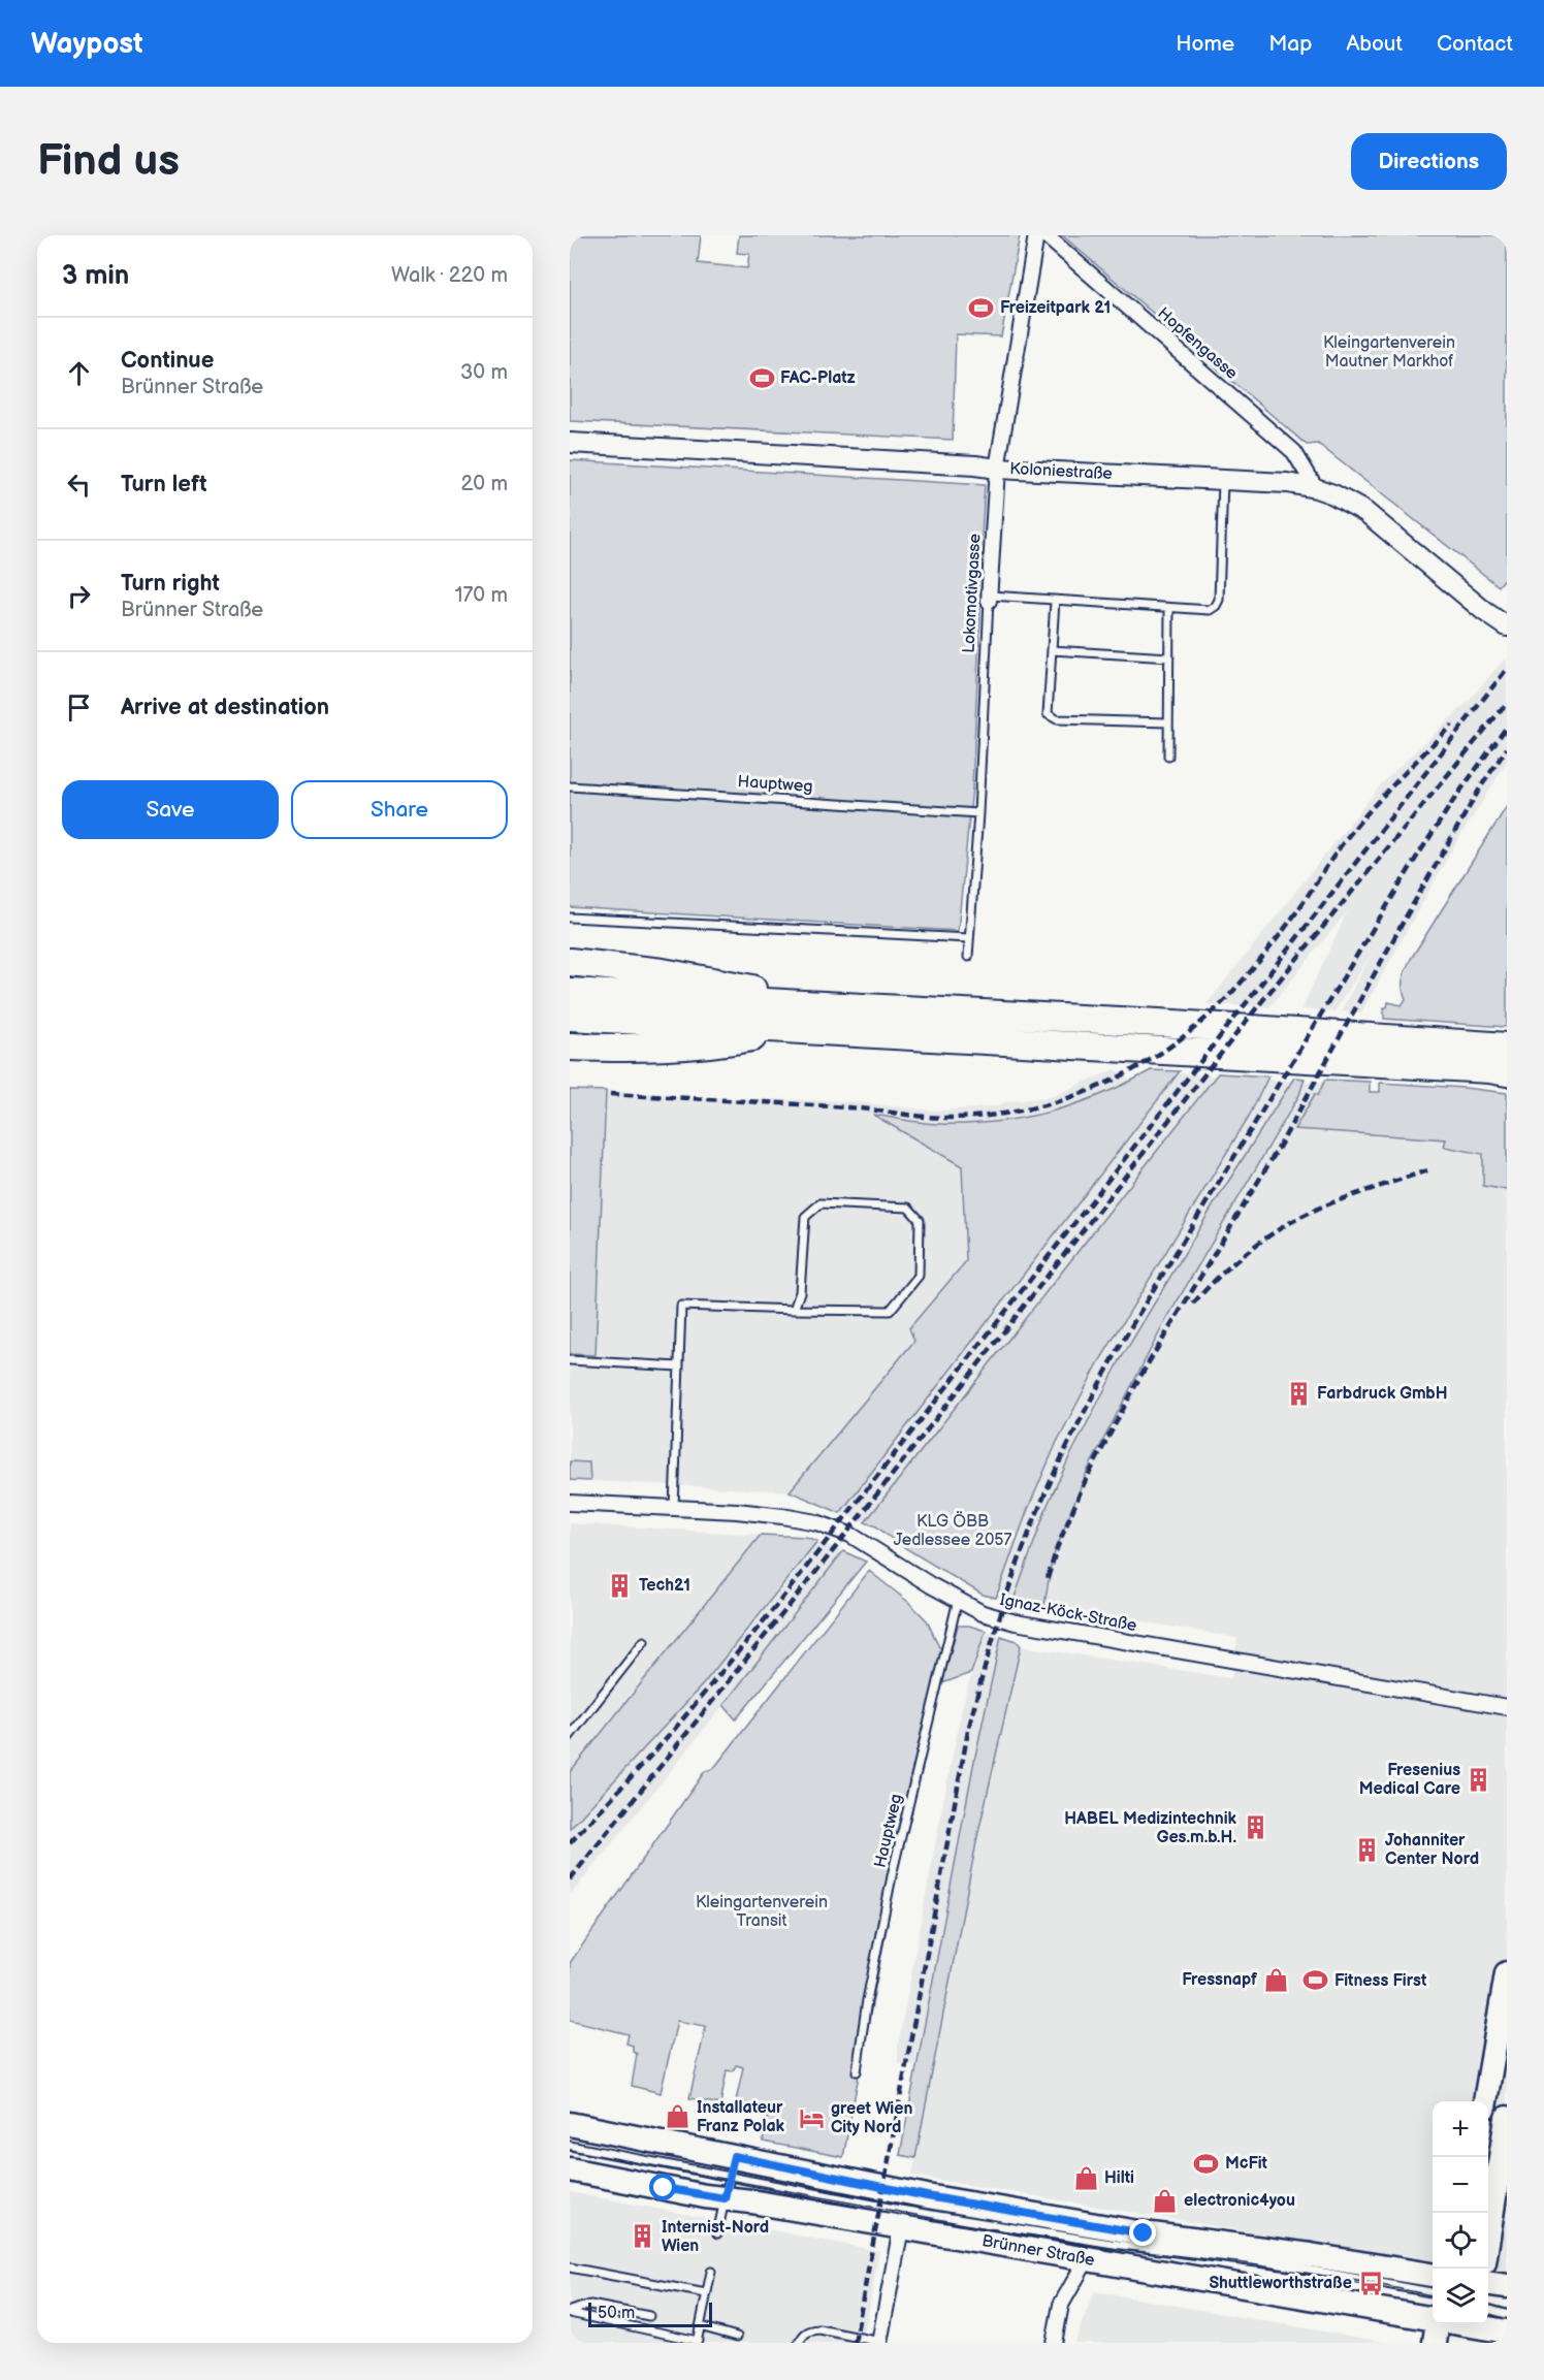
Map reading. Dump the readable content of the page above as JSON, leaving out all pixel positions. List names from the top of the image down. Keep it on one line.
{"streets":{"main road":["Brünner Straße"],"street":["Hopfengasse","Koloniestraße","Lokomotivgasse","Ignaz-Köck-Straße"],"lane":["Hauptweg"]},"crossings":[["Hopfengasse","Koloniestraße"],["Koloniestraße","Lokomotivgasse"],["Lokomotivgasse","Hauptweg"],["Hauptweg","Ignaz-Köck-Straße"]],"parks":["Kleingartenverein Mautner Markhof","KLG ÖBB Jedlessee 2057","Kleingartenverein Transit"],"places":{"sports":["Freizeitpark 21","FAC-Platz","Fitness First","McFit"],"building":["Farbdruck GmbH","Tech21","Fresenius Medical Care","HABEL Medizintechnik Ges.m.b.H.","Johanniter Center Nord","Internist-Nord Wien"],"shop":["Fressnapf","Installateur Franz Polak","Hilti","electronic4you"],"hotel":["greet Wien City Nord"],"bus stop":["Shuttleworthstraße"]},"scale_bar":"50 m","page":{"header":"Waypost","nav":["Home","Map","About","Contact"],"buttons":["Directions",["Save","Share"]],"title":"Find us","heading":["3 min","Walk · 220 m"],"list":[["Continue","Brünner Straße","30 m"],["Turn left","20 m"],["Turn right","Brünner Straße","170 m"],"Arrive at destination"],"map_buttons":["+","−"],"scale":"50 m"}}
